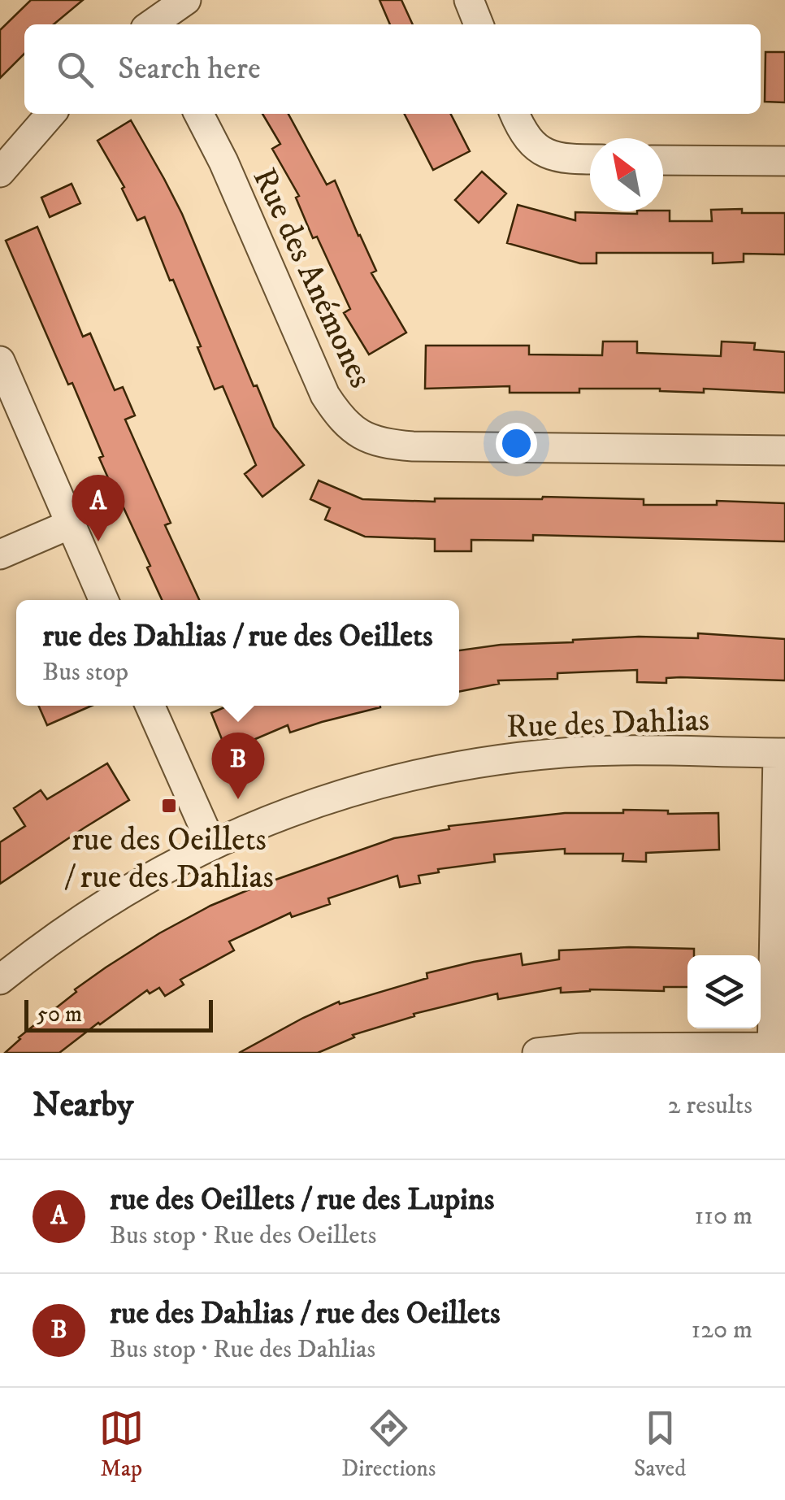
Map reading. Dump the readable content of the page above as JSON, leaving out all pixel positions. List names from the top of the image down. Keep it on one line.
{"streets":{"street":["Rue des Anémones","Rue des Dahlias"]},"places":{"transit":["rue des Oeillets / rue des Dahlias"]},"scale_bar":"50 m","north":"top left","page":{"search":"Search here","pins":["A","B"],"popup":["rue des Dahlias / rue des Oeillets","Bus stop"],"scale":"50 m","heading":["Nearby","2 results"],"list":[{"mark":"A","name":"rue des Oeillets / rue des Lupins","note":"Bus stop · Rue des Oeillets","value":"110 m"},{"mark":"B","name":"rue des Dahlias / rue des Oeillets","note":"Bus stop · Rue des Dahlias","value":"120 m"}],"nav":["Map","Directions","Saved"]}}
